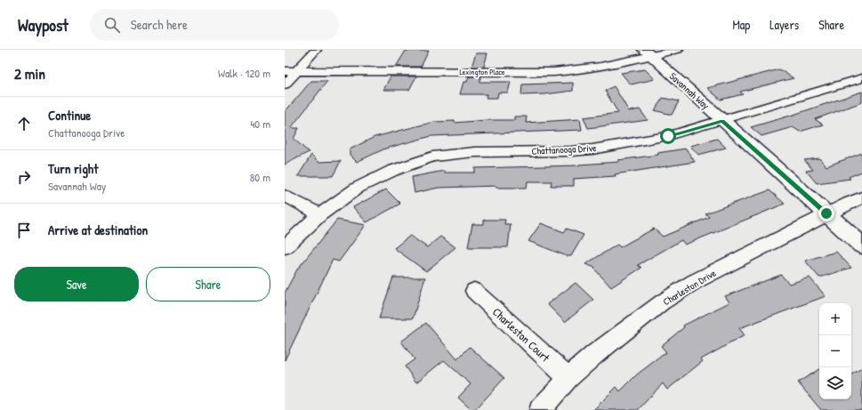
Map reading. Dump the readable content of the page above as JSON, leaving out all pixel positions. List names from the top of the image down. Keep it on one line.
{"streets":{"street":["Lexington Place","Savannah Way","Chattanooga Drive","Charleston Drive","Charleston Court"]},"crossings":[["Lexington Place","Savannah Way"],["Savannah Way","Chattanooga Drive"],["Savannah Way","Charleston Drive"],["Charleston Drive","Charleston Court"]],"page":{"header":"Waypost","search":"Search here","nav":["Map","Layers","Share"],"heading":["2 min","Walk · 120 m"],"list":[["Continue","Chattanooga Drive","40 m"],["Turn right","Savannah Way","80 m"],"Arrive at destination"],"buttons":["Save","Share"],"map_buttons":["+","−"]}}
